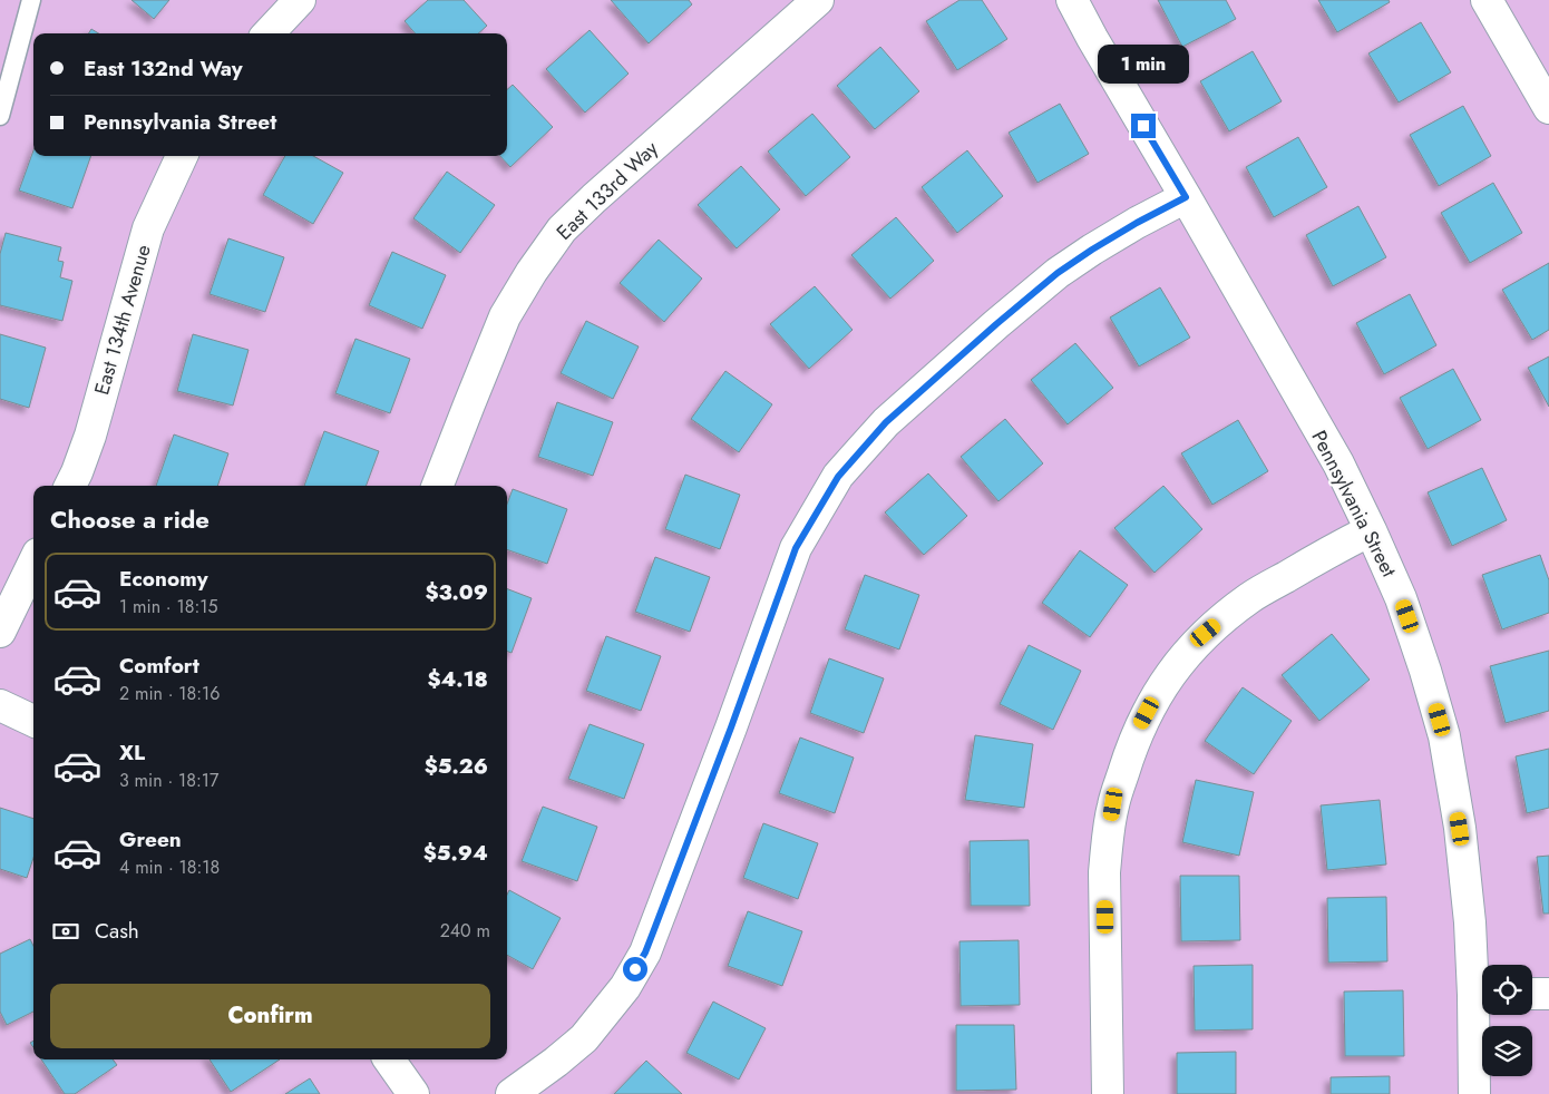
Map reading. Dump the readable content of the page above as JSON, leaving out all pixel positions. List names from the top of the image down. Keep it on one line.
{"streets":{"street":["East 133rd Way","East 134th Avenue","Pennsylvania Street"]},"page":{"banner":["East 132nd Way","Pennsylvania Street"],"bubble":"1 min","heading":"Choose a ride","list":[{"name":"Economy","note":"1 min · 18:15","value":"$3.09"},{"name":"Comfort","note":"2 min · 18:16","value":"$4.18"},{"name":"XL","note":"3 min · 18:17","value":"$5.26"},{"name":"Green","note":"4 min · 18:18","value":"$5.94"}],"pay":["Cash","240 m"],"buttons":"Confirm"}}
